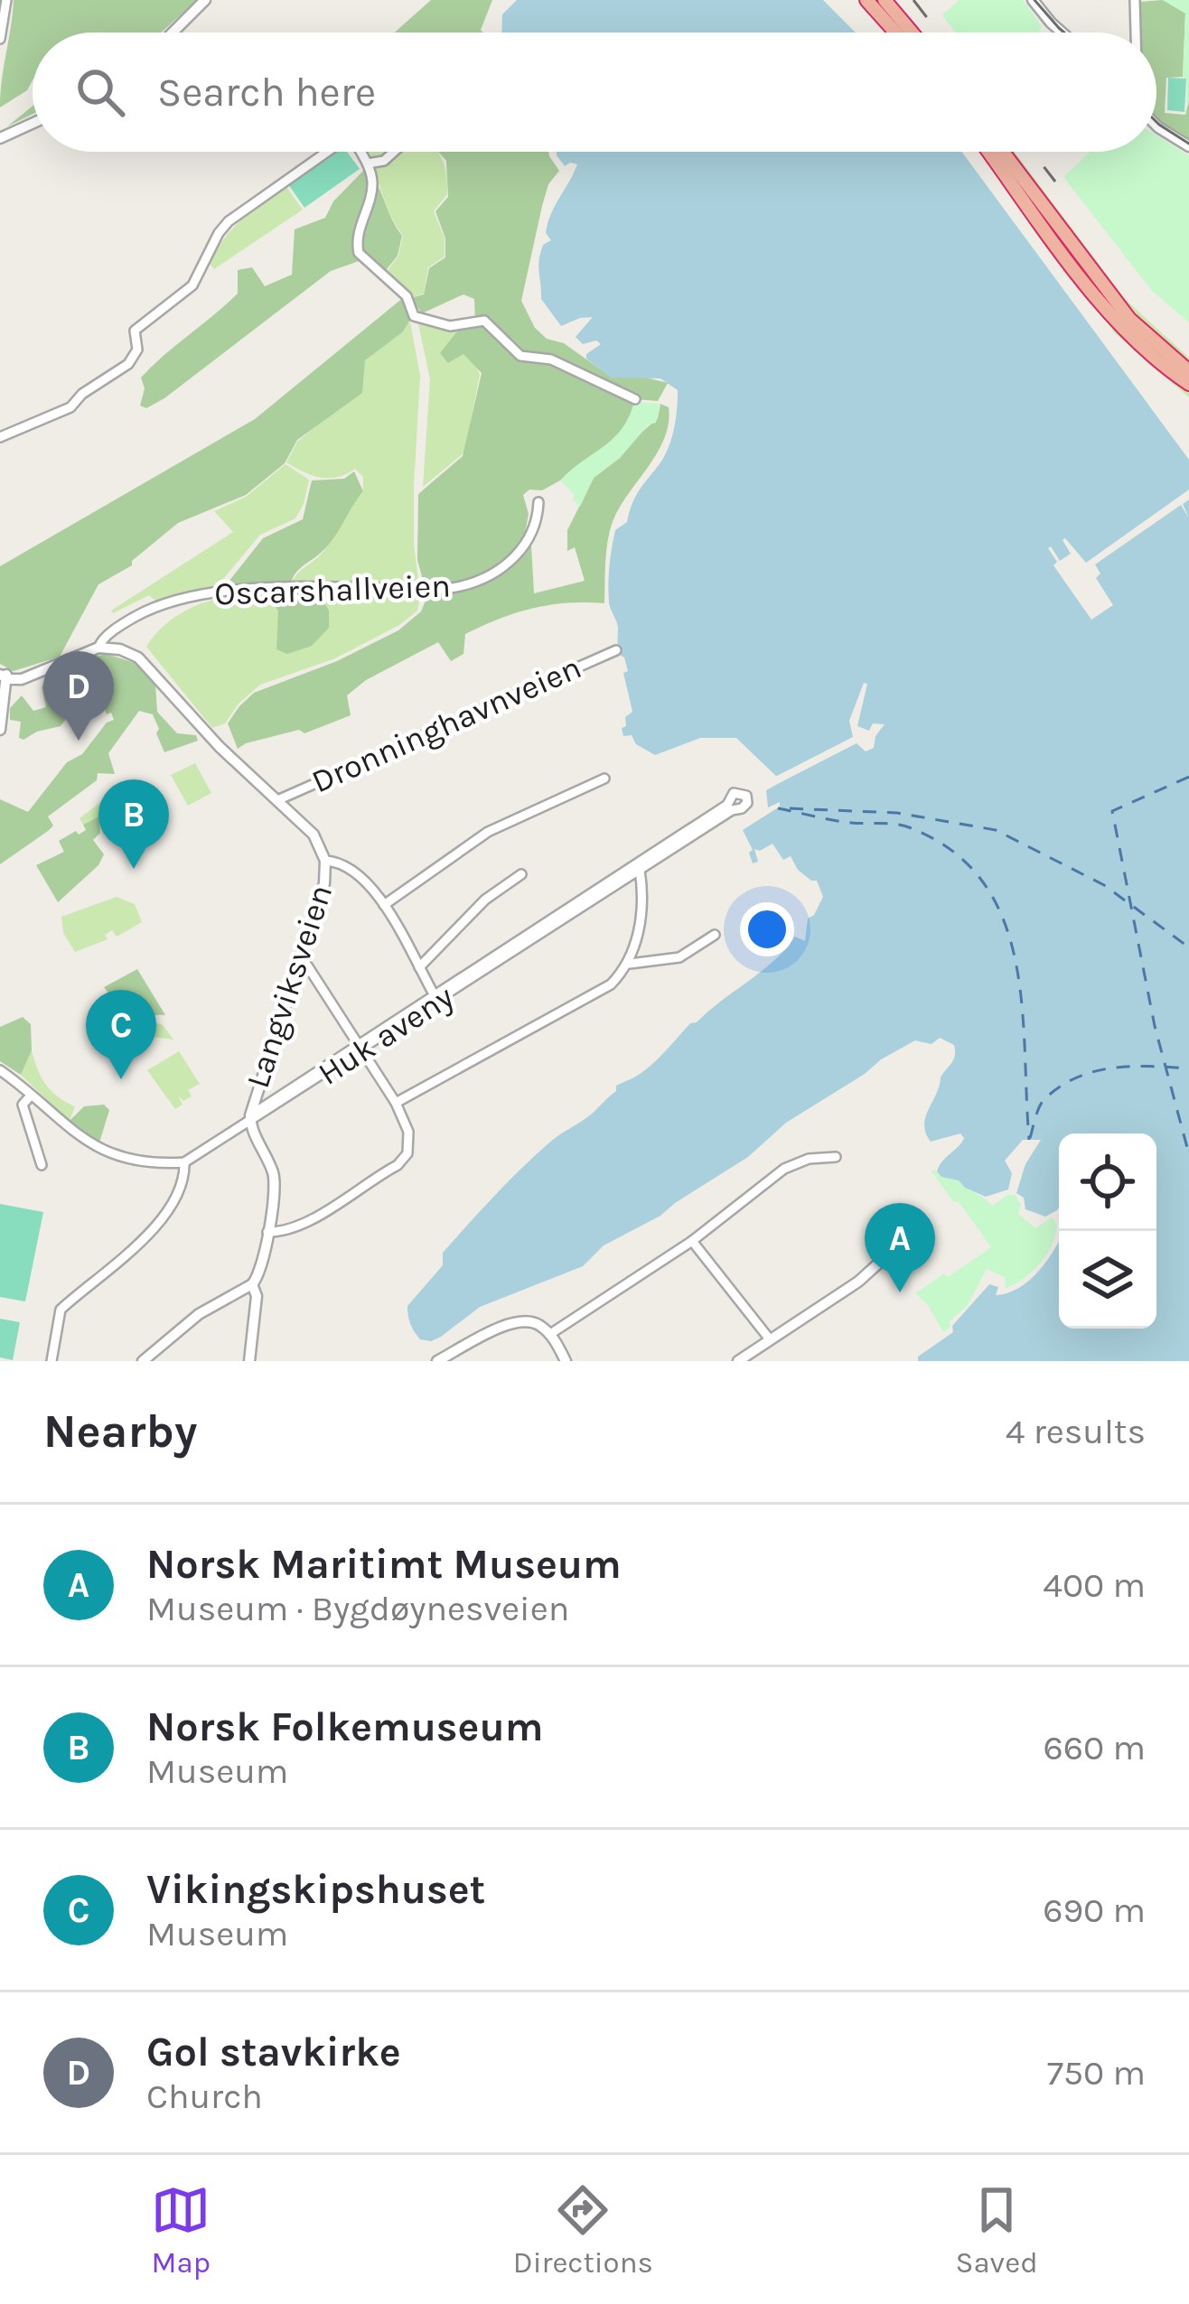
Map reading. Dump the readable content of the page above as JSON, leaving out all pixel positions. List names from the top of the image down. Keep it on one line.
{"streets":{"street":["Oscarshallveien","Dronninghavnveien","Langviksveien","Huk aveny"]},"crossings":[["Oscarshallveien","Langviksveien"],["Dronninghavnveien","Langviksveien"],["Langviksveien","Huk aveny"]],"page":{"search":"Search here","pins":["D","B","C","A"],"heading":["Nearby","4 results"],"list":[{"mark":"A","name":"Norsk Maritimt Museum","note":"Museum · Bygdøynesveien","value":"400 m"},{"mark":"B","name":"Norsk Folkemuseum","note":"Museum","value":"660 m"},{"mark":"C","name":"Vikingskipshuset","note":"Museum","value":"690 m"},{"mark":"D","name":"Gol stavkirke","note":"Church","value":"750 m"}],"nav":["Map","Directions","Saved"]}}
